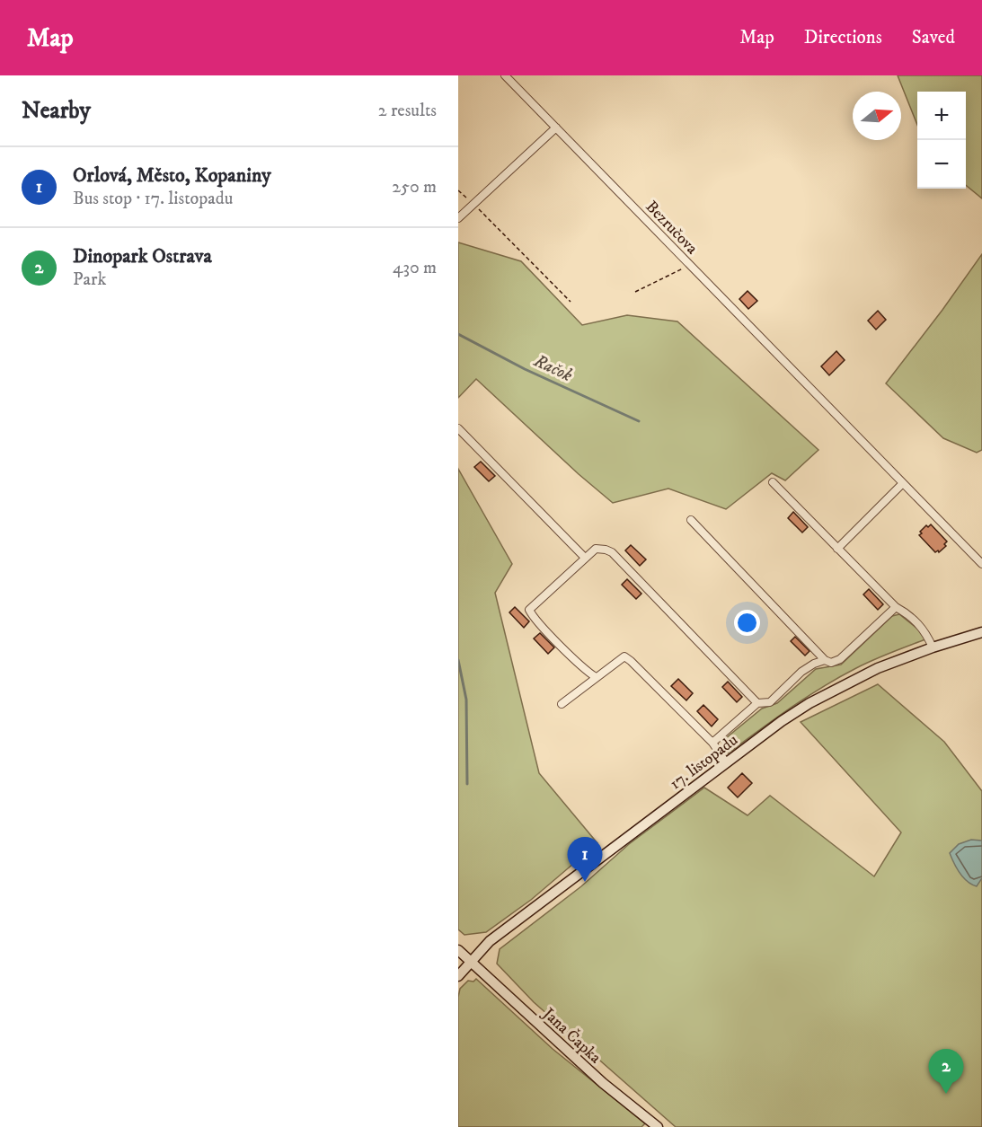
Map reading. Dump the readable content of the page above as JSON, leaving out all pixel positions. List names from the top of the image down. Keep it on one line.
{"streets":{"main road":["17. listopadu","Jana Čapka"],"street":["Bezručova"]},"crossings":[["17. listopadu","Jana Čapka"]],"water":["Račok"],"north":"right","page":{"header":"Map","nav":["Map","Directions","Saved"],"heading":["Nearby","2 results"],"map_buttons":["+","−"],"list":[{"mark":"1","name":"Orlová, Město, Kopaniny","note":"Bus stop · 17. listopadu","value":"250 m"},{"mark":"2","name":"Dinopark Ostrava","note":"Park","value":"430 m"}],"pins":["1","2"]}}
